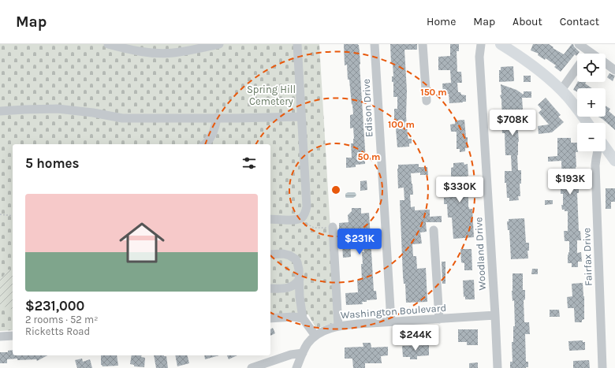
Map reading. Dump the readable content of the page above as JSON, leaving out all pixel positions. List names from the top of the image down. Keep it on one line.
{"streets":{"street":["Edison Drive","Woodland Drive","Fairfax Drive","Washington Boulevard"]},"crossings":[["Edison Drive","Washington Boulevard"],["Woodland Drive","Washington Boulevard"]],"parks":["Spring Hill Cemetery"],"page":{"header":"Map","nav":["Home","Map","About","Contact"],"map_buttons":["+","−"],"price":["$708K","$193K","$330K","$231K","$244K"],"heading":"5 homes","list":[{"name":"$231,000","note":"2 rooms · 52 m² · Ricketts Road"}]},"rings":["150 m","100 m","50 m"]}
